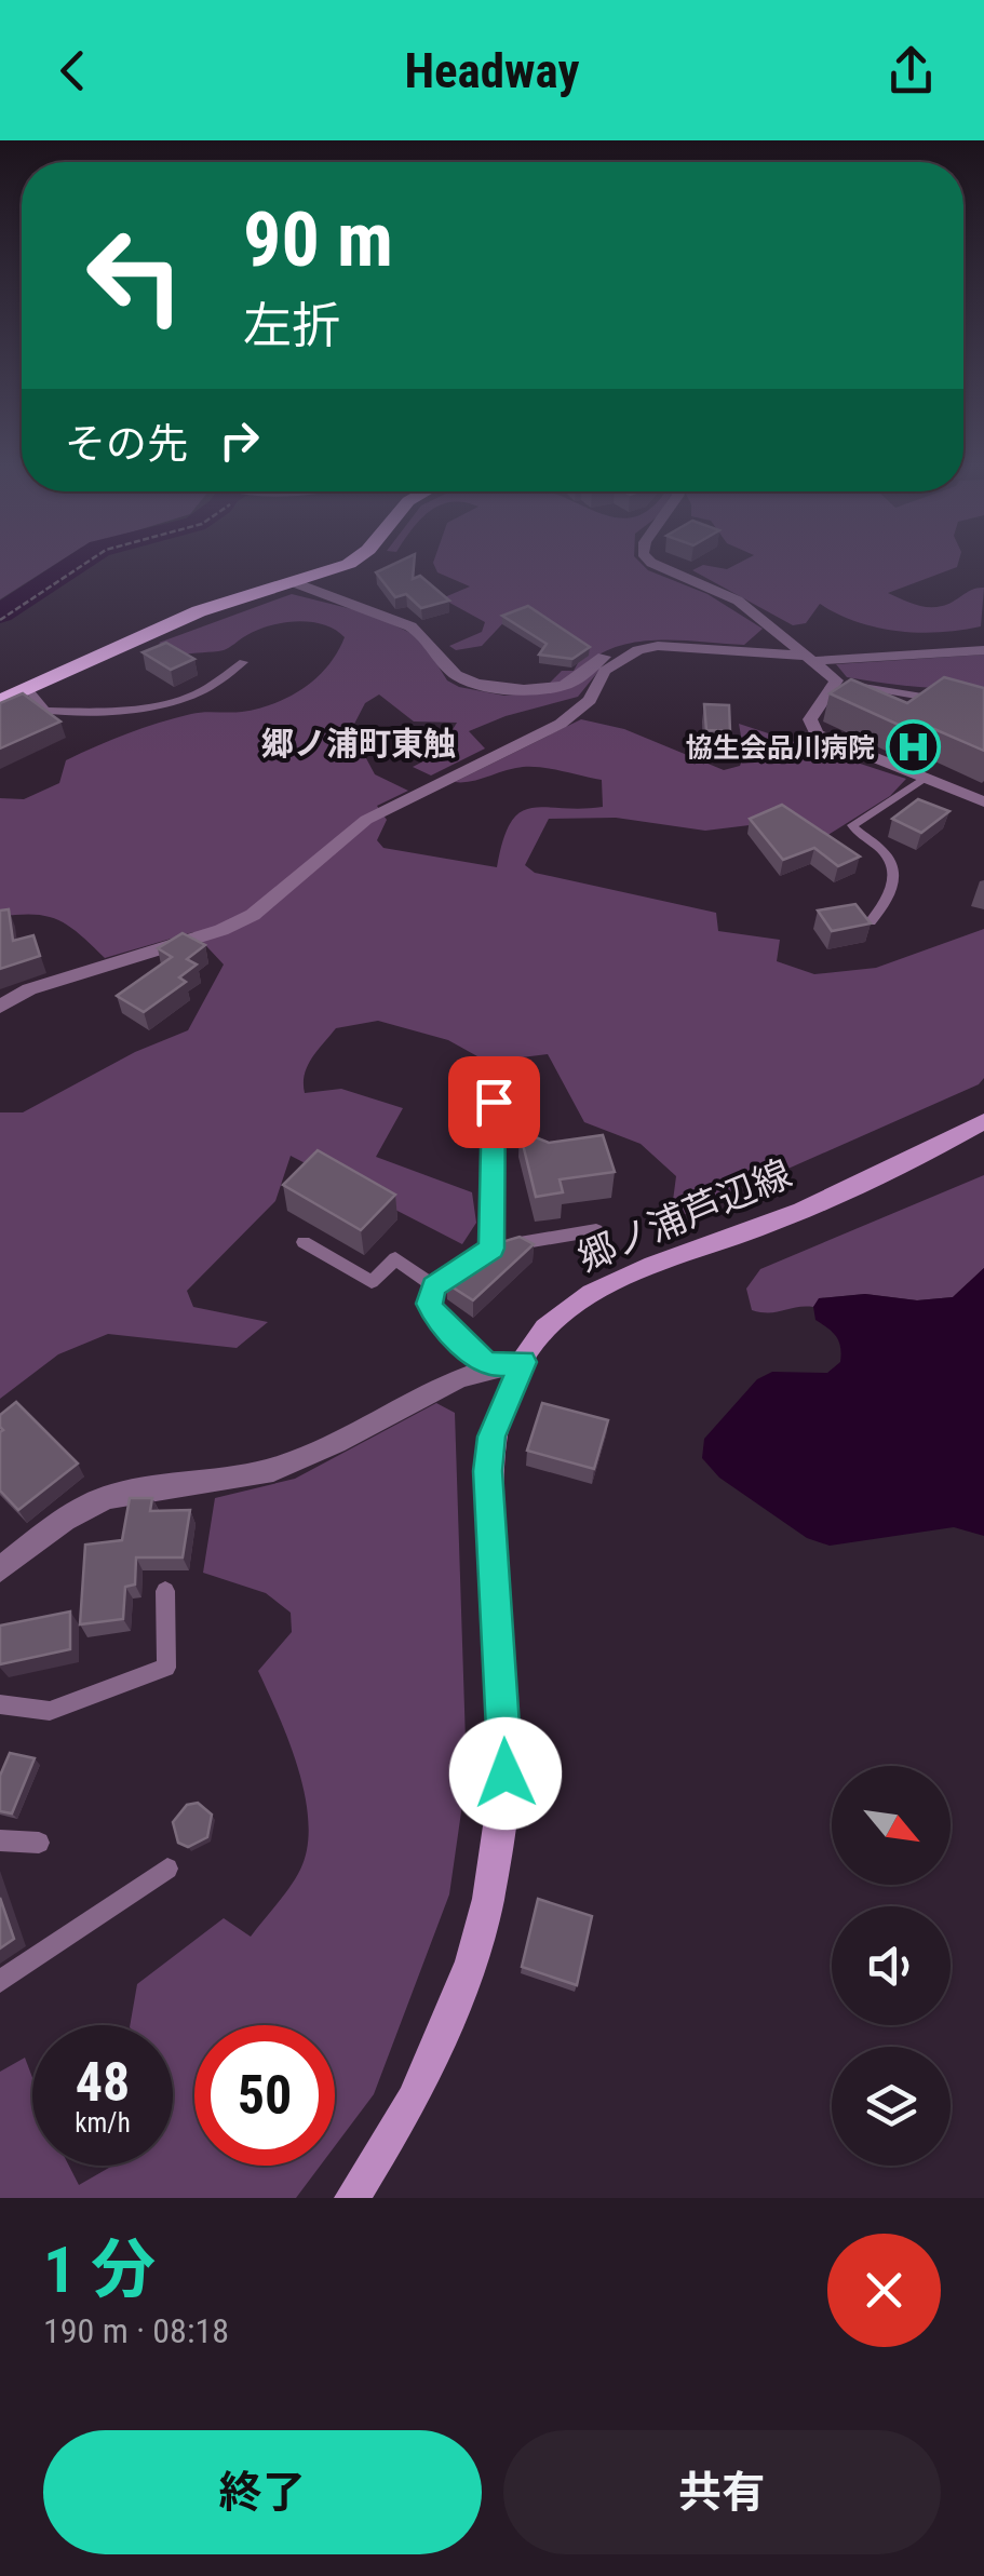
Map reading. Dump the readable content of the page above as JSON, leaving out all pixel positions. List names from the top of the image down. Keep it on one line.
{"streets":{"main road":["郷ノ浦芦辺線"]},"districts":["郷ノ浦町東触"],"places":{"hospital":["協生会品川病院"]},"north":"bottom right","page":{"header":"Headway","turn":["90 m","左折"],"then":"その先","speed":"48 km/h","limit":"50","heading":["1 分","190 m · 08:18"],"buttons":["終了","共有"]}}
